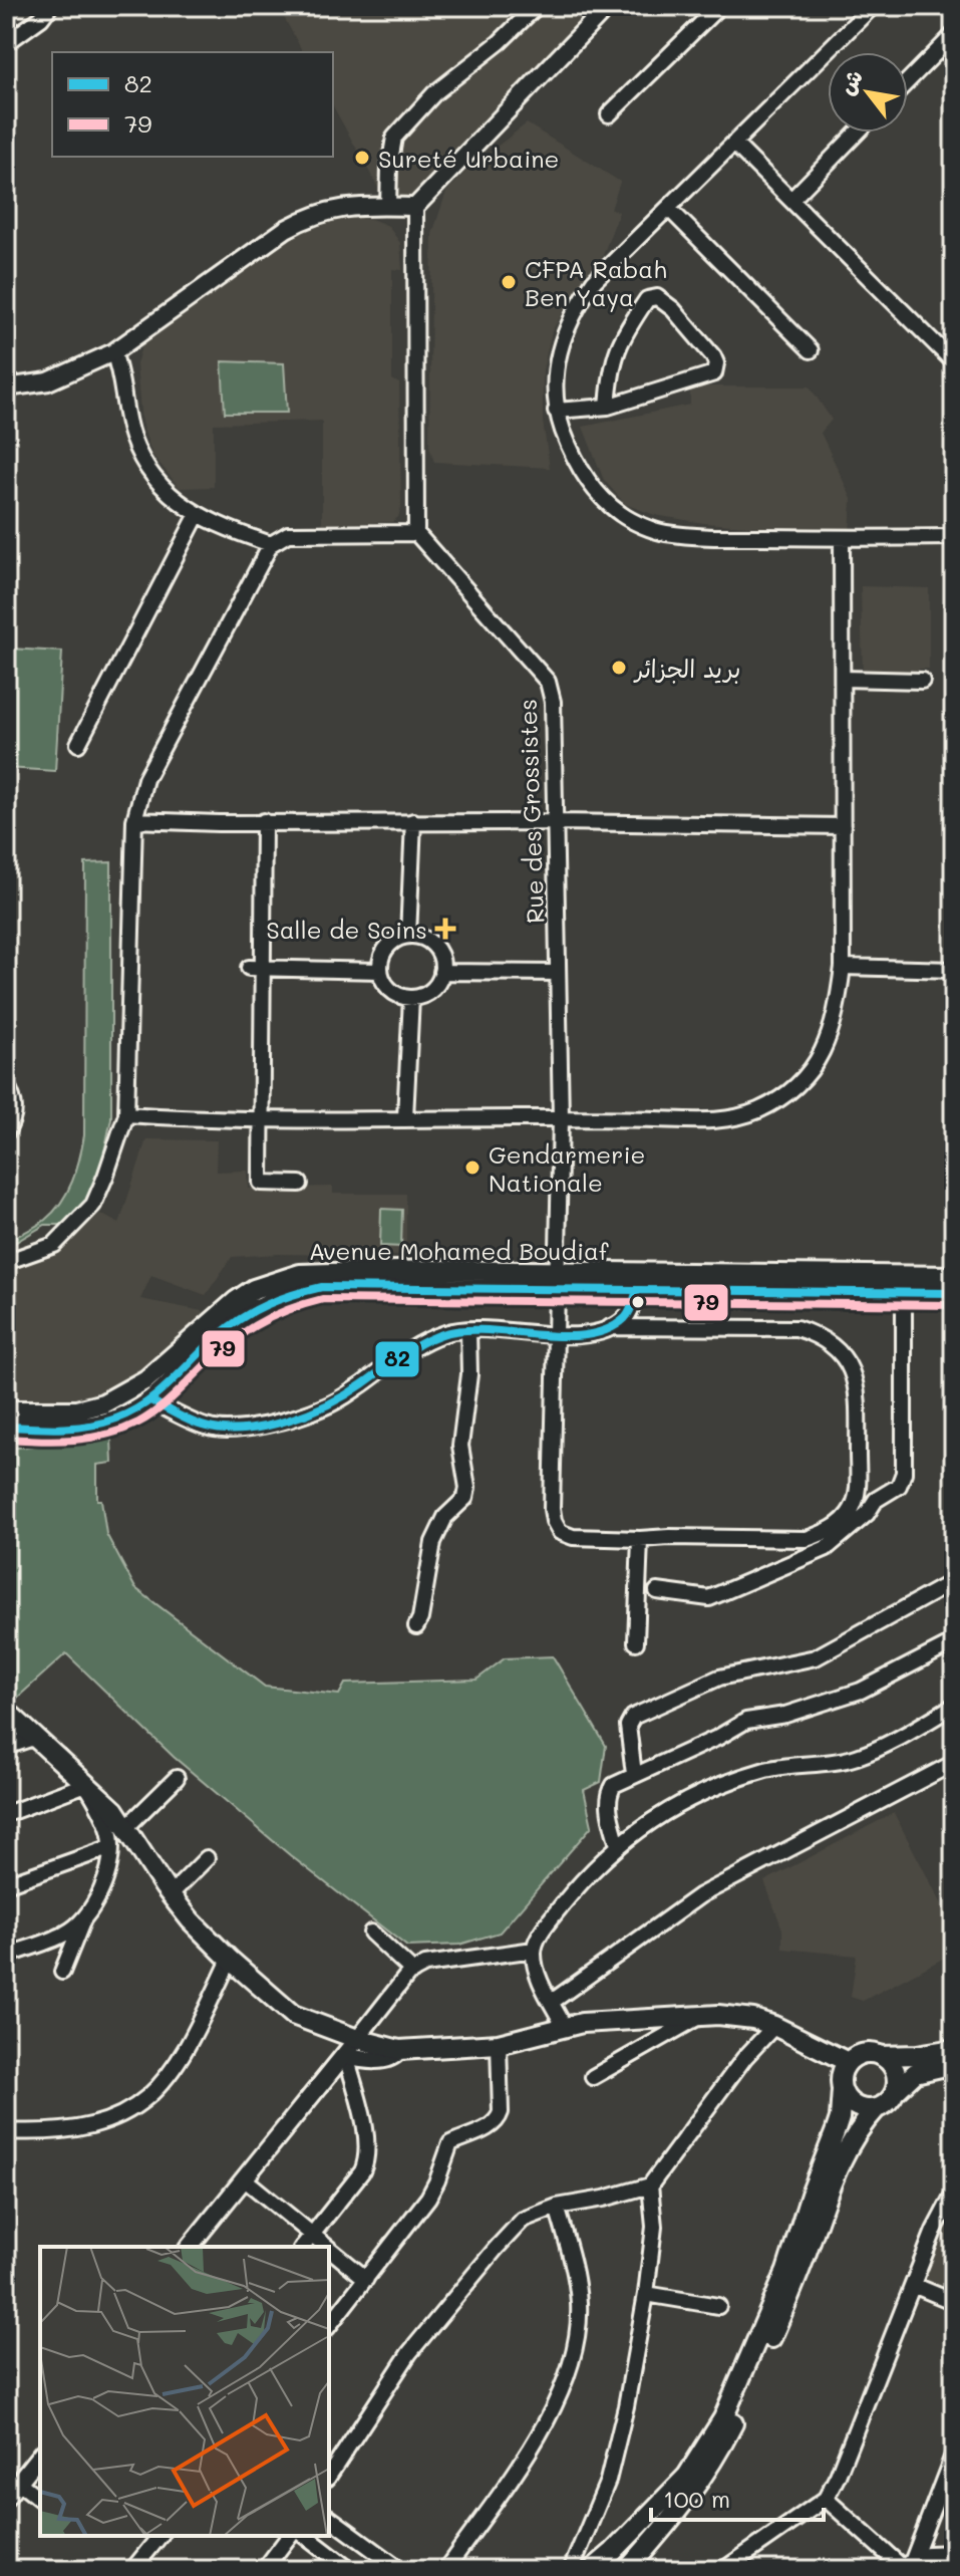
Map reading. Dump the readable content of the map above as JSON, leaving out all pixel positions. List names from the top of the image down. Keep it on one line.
{"streets":{"main road":["Avenue Mohamed Boudiaf"],"street":["Rue des Grossistes"]},"crossings":[["Rue des Grossistes","Avenue Mohamed Boudiaf"]],"places":{"other":["Sureté Urbaine","CFPA Rabah Ben Yaya","بريد الجزائر","Gendarmerie Nationale"],"health":["Salle de Soins"]},"lines":["transit line 82","transit line 79"],"legend":["82","79"],"scale_bar":"100 m","north":"top left"}
